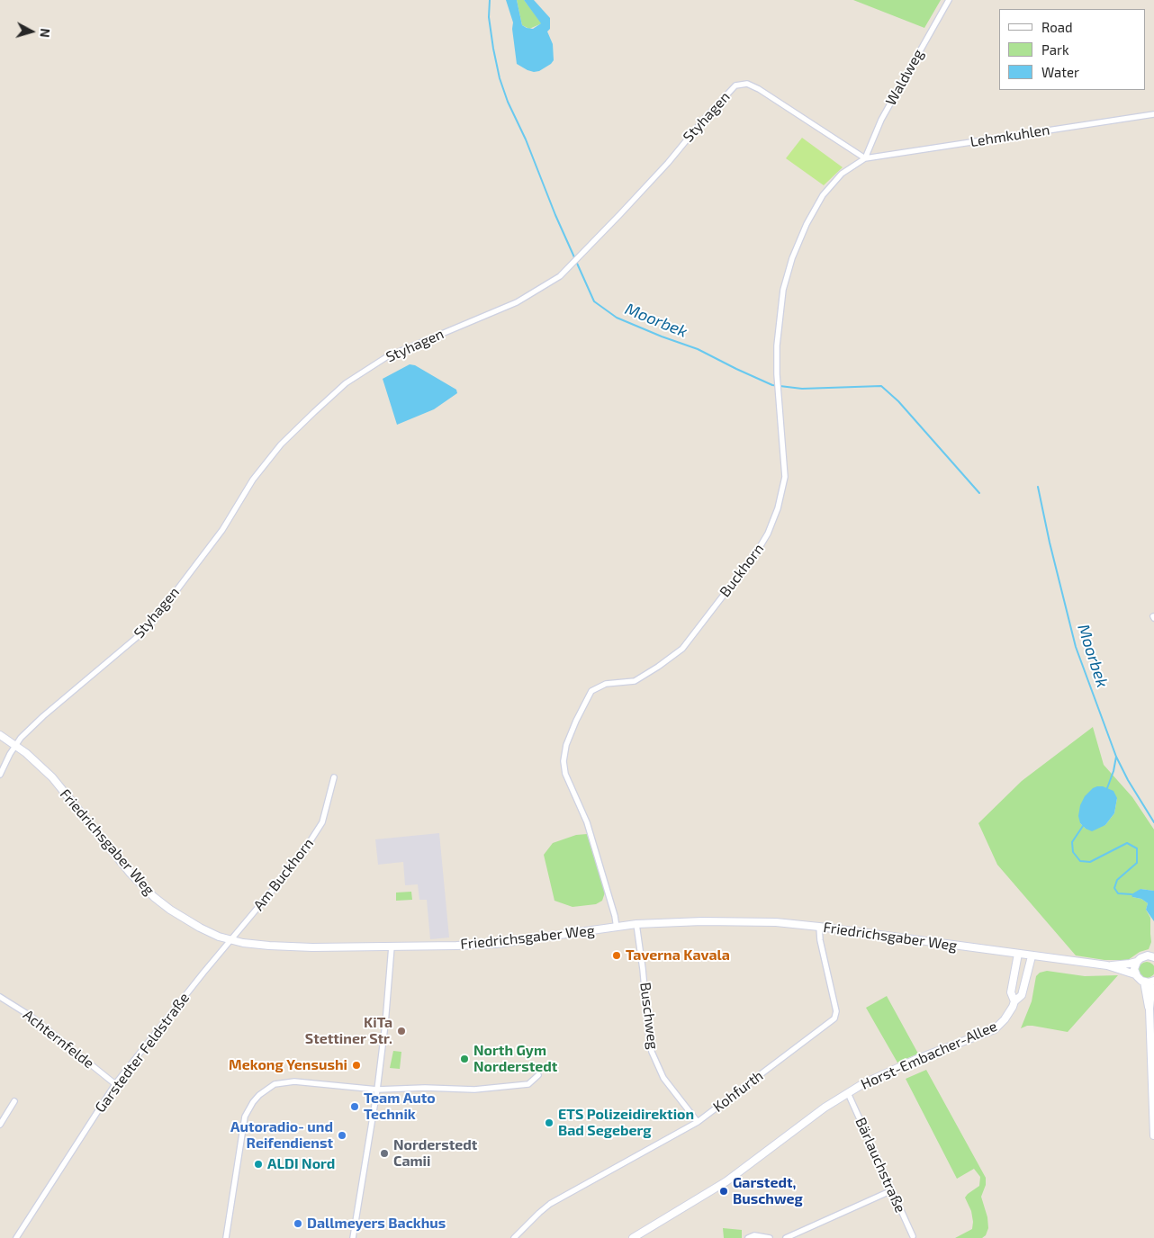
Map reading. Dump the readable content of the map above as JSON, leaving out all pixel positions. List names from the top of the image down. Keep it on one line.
{"streets":{"main road":["Friedrichsgaber Weg","Horst-Embacher-Allee"],"street":["Waldweg","Styhagen","Lehmkuhlen","Buckhorn","Am Buckhorn","Buschweg","Achternfelde","Garstedter Feldstraße","Kohfurth","Bärlauchstraße"]},"crossings":[["Waldweg","Styhagen"],["Waldweg","Lehmkuhlen"],["Waldweg","Buckhorn"],["Styhagen","Lehmkuhlen"],["Styhagen","Buckhorn"],["Styhagen","Friedrichsgaber Weg"],["Lehmkuhlen","Buckhorn"],["Buckhorn","Friedrichsgaber Weg"],["Friedrichsgaber Weg","Am Buckhorn"],["Friedrichsgaber Weg","Buschweg"],["Friedrichsgaber Weg","Garstedter Feldstraße"],["Friedrichsgaber Weg","Horst-Embacher-Allee"],["Friedrichsgaber Weg","Kohfurth"],["Am Buckhorn","Garstedter Feldstraße"],["Buschweg","Kohfurth"],["Achternfelde","Garstedter Feldstraße"],["Horst-Embacher-Allee","Bärlauchstraße"]],"water":["Moorbek"],"places":["Taverna Kavala","KiTa Stettiner Str.","North Gym Norderstedt","Mekong Yensushi","Team Auto Technik","ETS Polizeidirektion Bad Segeberg","Autoradio- und Reifendienst","Norderstedt Camii","ALDI Nord","Garstedt, Buschweg","Dallmeyers Backhus"],"legend":["Road","Park","Water"],"north":"right"}
